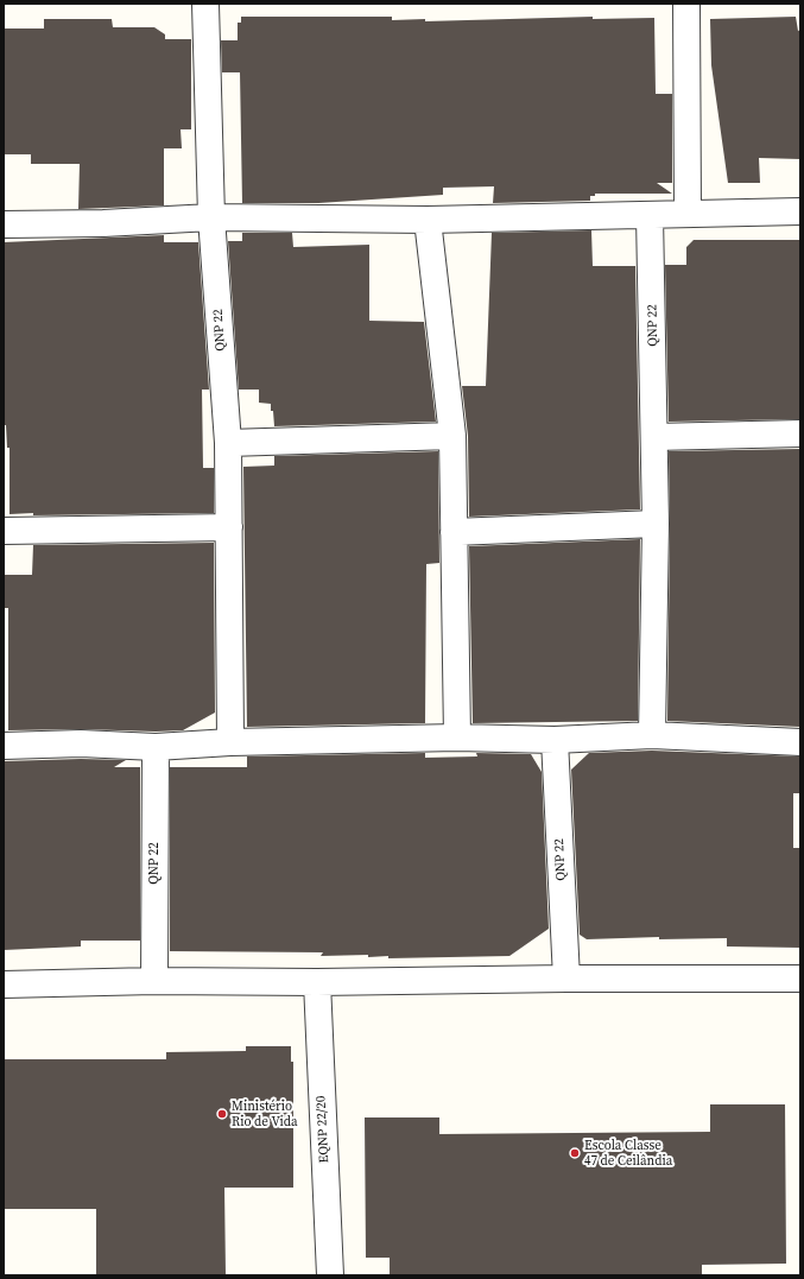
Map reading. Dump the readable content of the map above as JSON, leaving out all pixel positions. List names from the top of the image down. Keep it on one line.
{"streets":{"street":["QNP 22","EQNP 22/20"]},"places":["Ministério Rio de Vida","Escola Classe 47 de Ceilândia"]}
